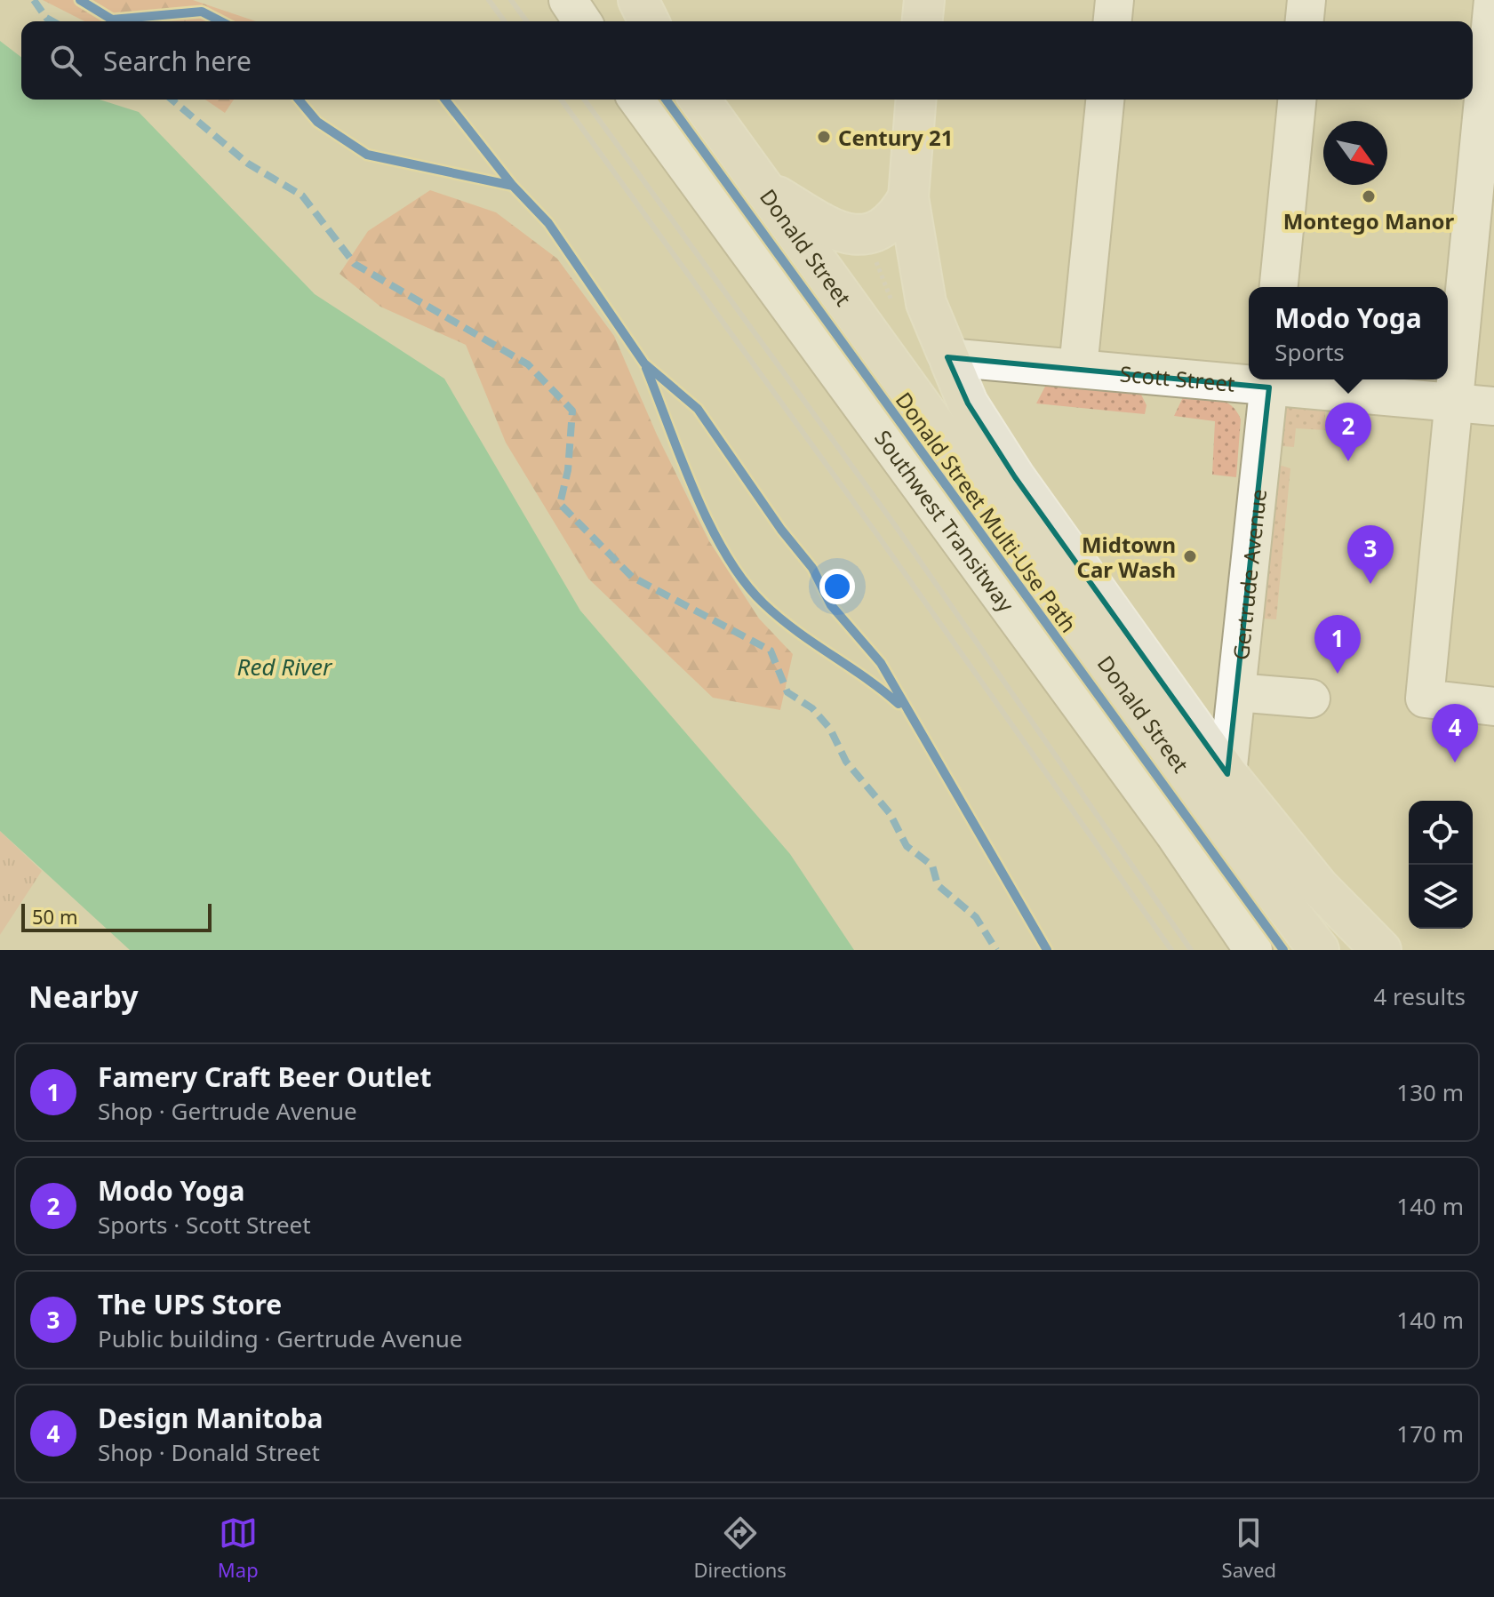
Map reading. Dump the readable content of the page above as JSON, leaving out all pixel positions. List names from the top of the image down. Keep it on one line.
{"streets":{"main road":["Donald Street"],"street":["Scott Street","Southwest Transitway","Gertrude Avenue"],"cycle path":["Donald Street Multi-Use Path"]},"crossings":[["Donald Street","Scott Street"],["Donald Street","Gertrude Avenue"],["Scott Street","Gertrude Avenue"]],"water":["Red River"],"places":["Century 21","Montego Manor","Midtown Car Wash"],"scale_bar":"50 m","north":"bottom right","page":{"search":"Search here","popup":["Modo Yoga","Sports"],"pins":["2","3","1","4"],"scale":"50 m","heading":["Nearby","4 results"],"list":[{"mark":"1","name":"Famery Craft Beer Outlet","note":"Shop · Gertrude Avenue","value":"130 m"},{"mark":"2","name":"Modo Yoga","note":"Sports · Scott Street","value":"140 m"},{"mark":"3","name":"The UPS Store","note":"Public building · Gertrude Avenue","value":"140 m"},{"mark":"4","name":"Design Manitoba","note":"Shop · Donald Street","value":"170 m"}],"nav":["Map","Directions","Saved"]}}
